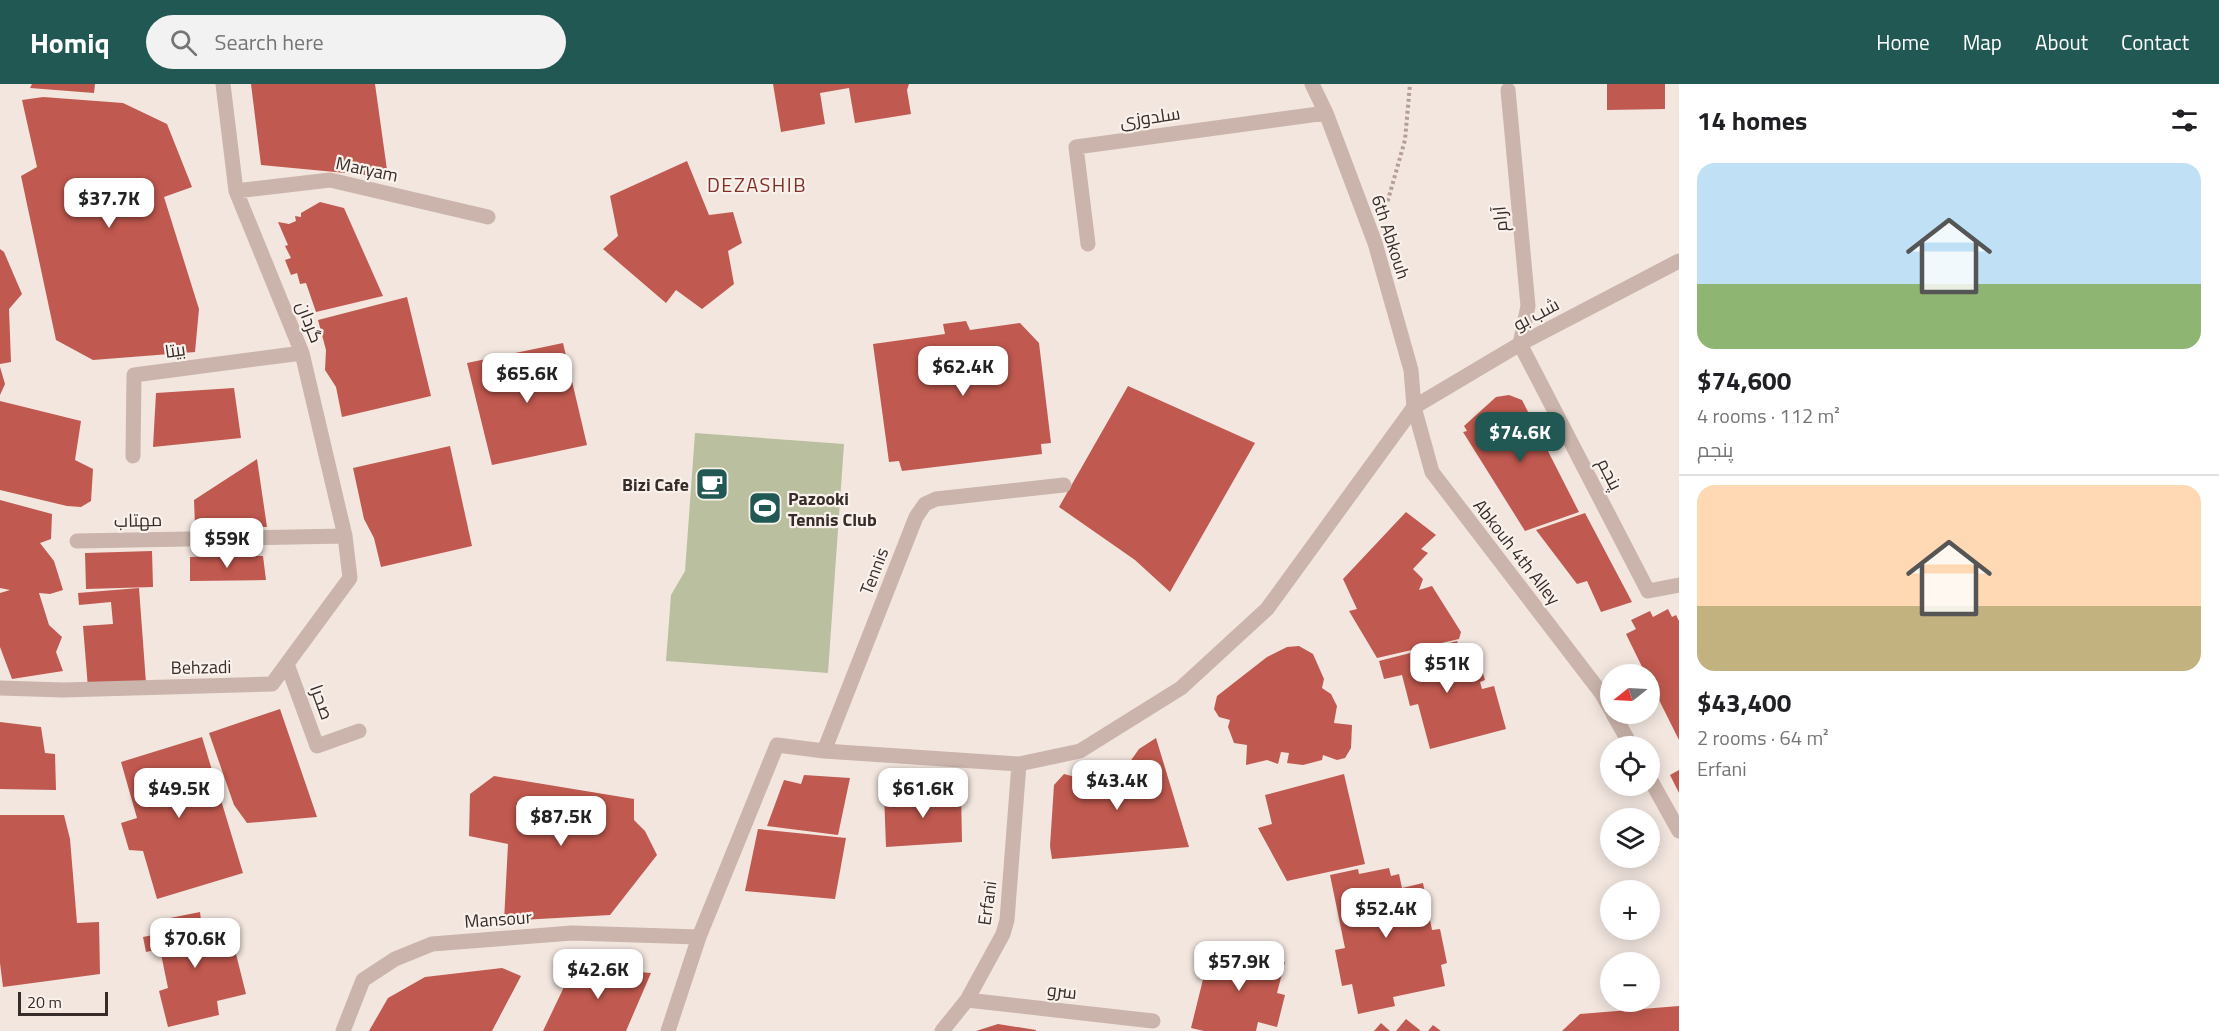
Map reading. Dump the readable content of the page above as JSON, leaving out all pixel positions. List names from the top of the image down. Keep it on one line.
{"streets":{"street":["سلدوزی","Maryam","آرام","6th Abkouh","شب بو","گردان","بیتا","پنجم","مهتاب","Abkouh 4th Alley","Tennis","Behzadi","صحرا","Erfani","Mansour","سرو"]},"crossings":[["سلدوزی","6th Abkouh"],["Maryam","گردان"],["آرام","شب بو"],["آرام","پنجم"],["6th Abkouh","شب بو"],["6th Abkouh","Abkouh 4th Alley"],["شب بو","پنجم"],["شب بو","Abkouh 4th Alley"],["گردان","بیتا"],["گردان","مهتاب"],["گردان","Behzadi"],["Behzadi","صحرا"],["Erfani","سرو"]],"districts":["DEZASHIB"],"places":{"cafe":["Bizi Cafe"],"sports":["Pazooki Tennis Club"]},"scale_bar":"20 m","north":"left","page":{"header":"Homiq","search":"Search here","nav":["Home","Map","About","Contact"],"heading":"14 homes","list":[{"name":"$74,600","note":"4 rooms · 112 m² · پنجم"},{"name":"$43,400","note":"2 rooms · 64 m² · Erfani"}],"price":["$37.7K","$62.4K","$65.6K","$74.6K","$59K","$51K","$43.4K","$49.5K","$61.6K","$87.5K","$52.4K","$70.6K","$57.9K","$42.6K"],"map_buttons":["+","−"],"scale":"20 m"}}
